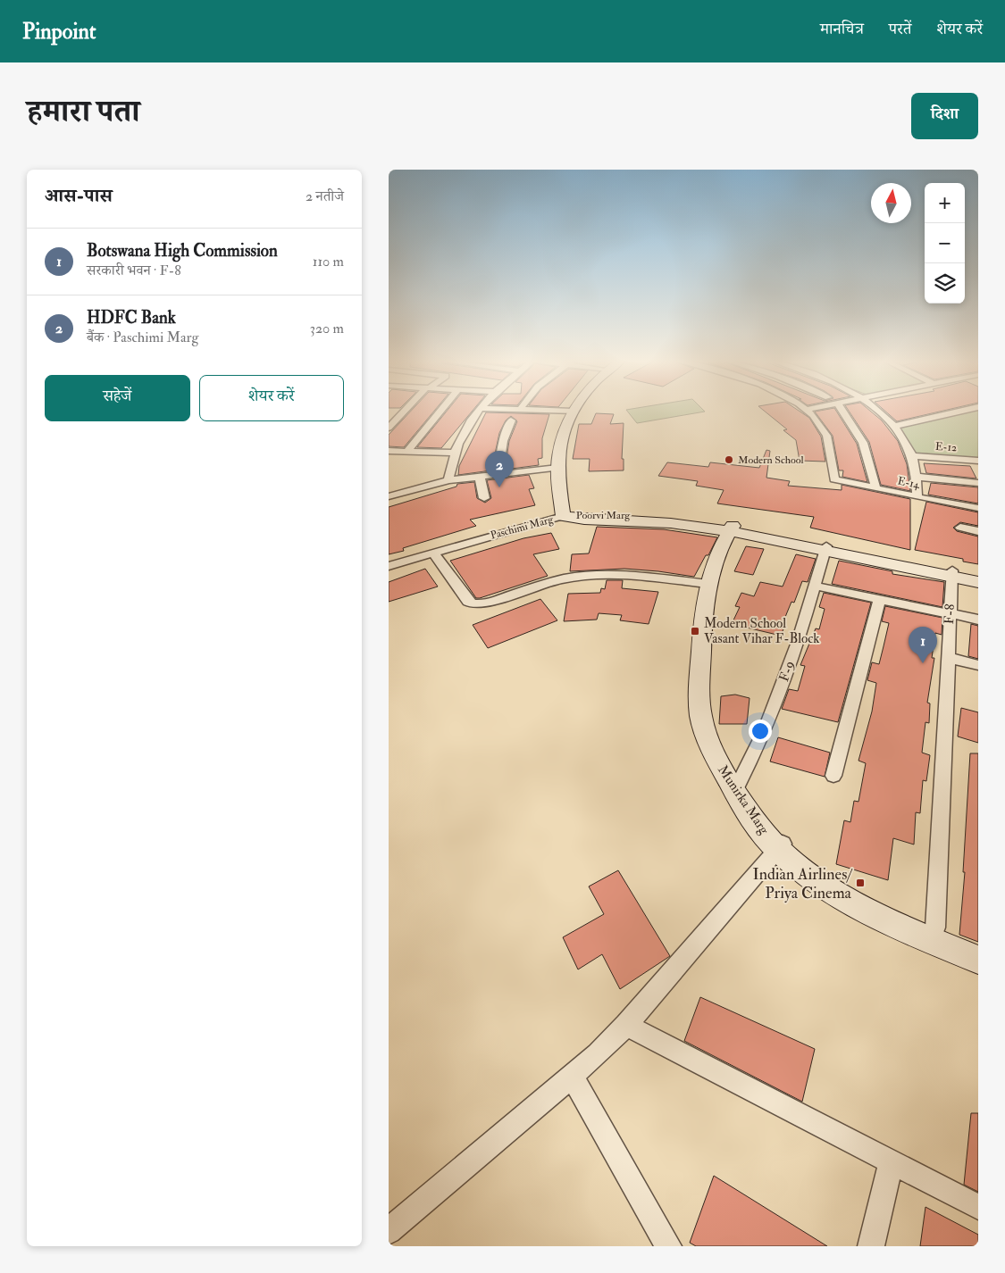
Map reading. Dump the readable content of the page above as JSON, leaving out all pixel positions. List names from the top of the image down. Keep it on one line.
{"streets":{"street":["E-12","E-14","Poorvi Marg","Paschimi Marg","F-8","F-9","Munirka Marg"]},"crossings":[["Poorvi Marg","Paschimi Marg"],["Poorvi Marg","F-8"],["Poorvi Marg","F-9"],["Poorvi Marg","Munirka Marg"],["F-8","Munirka Marg"],["F-9","Munirka Marg"]],"places":{"other":["Modern School"],"transit":["Modern School Vasant Vihar F-Block","Indian Airlines/ Priya Cinema"]},"north":"top","page":{"header":"Pinpoint","nav":["मानचित्र","परतें","शेयर करें"],"title":"हमारा पता","buttons":["दिशा",["सहेजें","शेयर करें"]],"heading":["आस-पास","2 नतीजे"],"map_buttons":["+","−"],"list":[{"mark":"1","name":"Botswana High Commission","note":"सरकारी भवन · F-8","value":"110 m"},{"mark":"2","name":"HDFC Bank","note":"बैंक · Paschimi Marg","value":"320 m"}],"pins":["2","1"]}}
